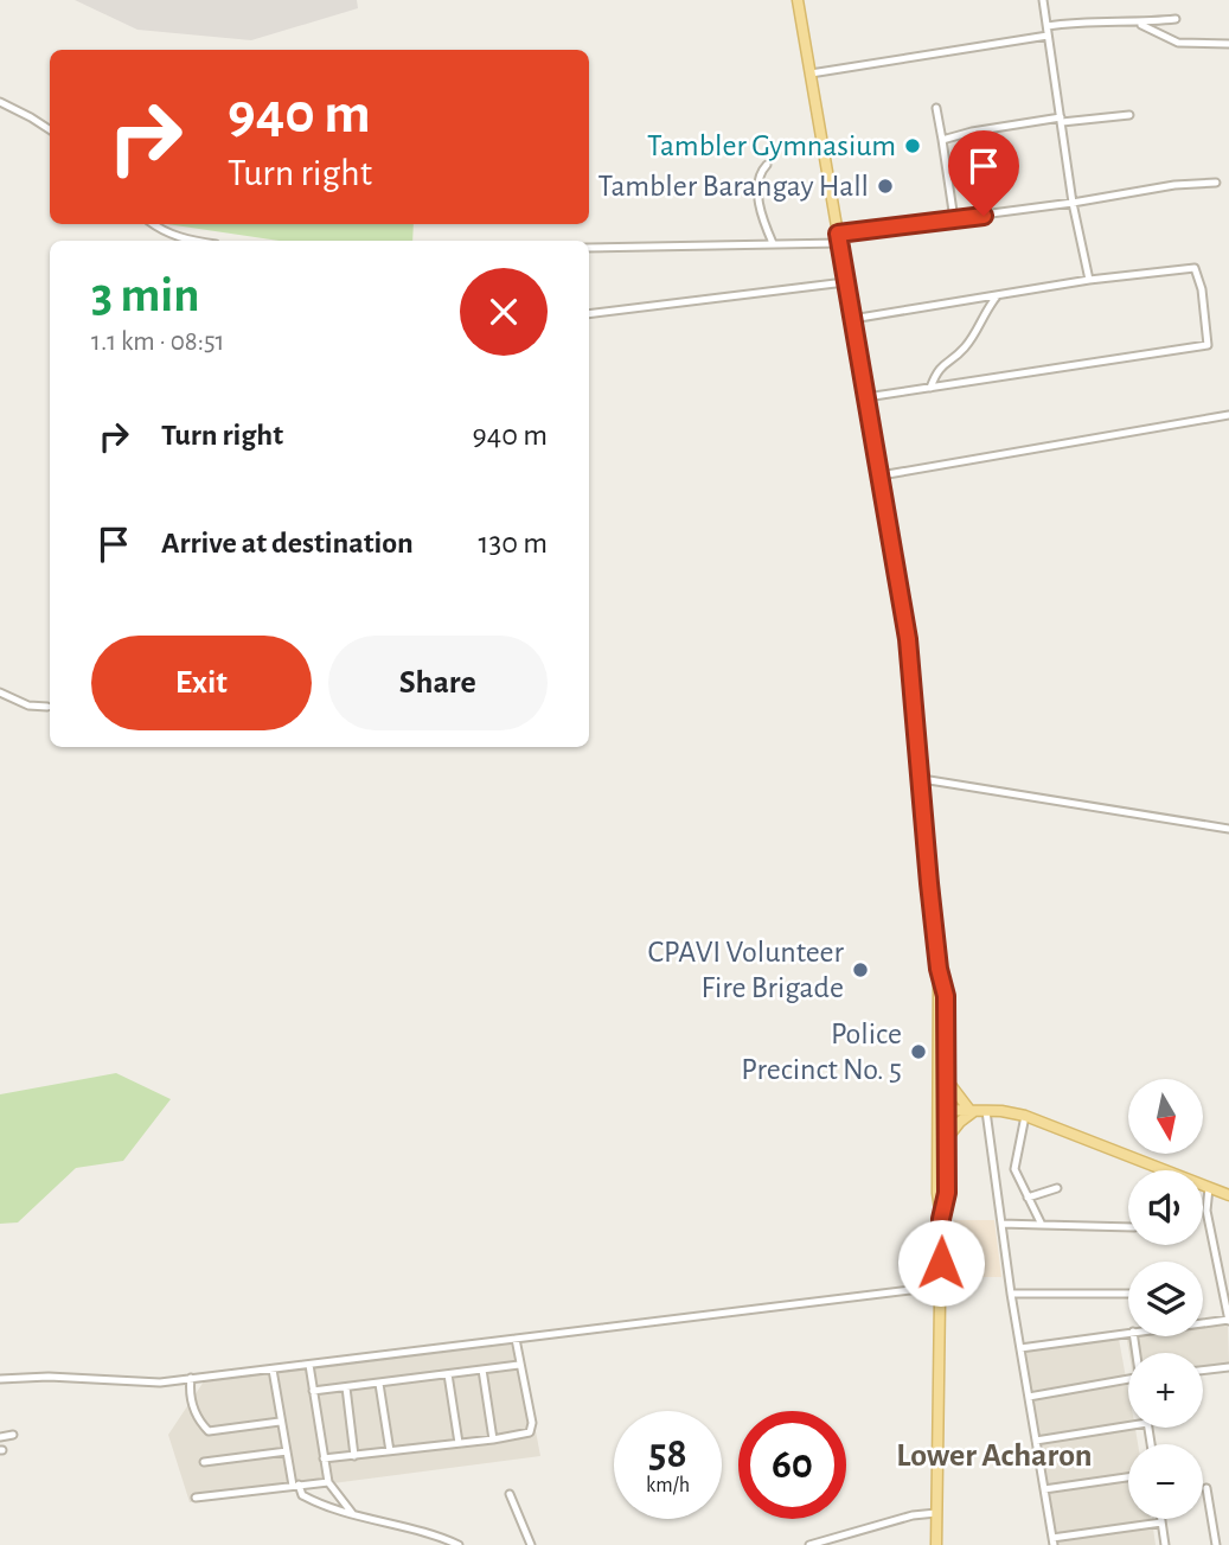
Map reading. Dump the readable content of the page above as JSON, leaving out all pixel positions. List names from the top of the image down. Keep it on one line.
{"districts":["Lower Acharon"],"places":["Tambler Gymnasium","Tambler Barangay Hall","CPAVI Volunteer Fire Brigade","Police Precinct No. 5"],"north":"bottom","page":{"turn":["940 m","Turn right"],"heading":["3 min","1.1 km · 08:51"],"list":[{"name":"Turn right","value":"940 m"},{"name":"Arrive at destination","value":"130 m"}],"buttons":["Exit","Share"],"map_buttons":["+","−"],"speed":"58 km/h","limit":"60"}}
